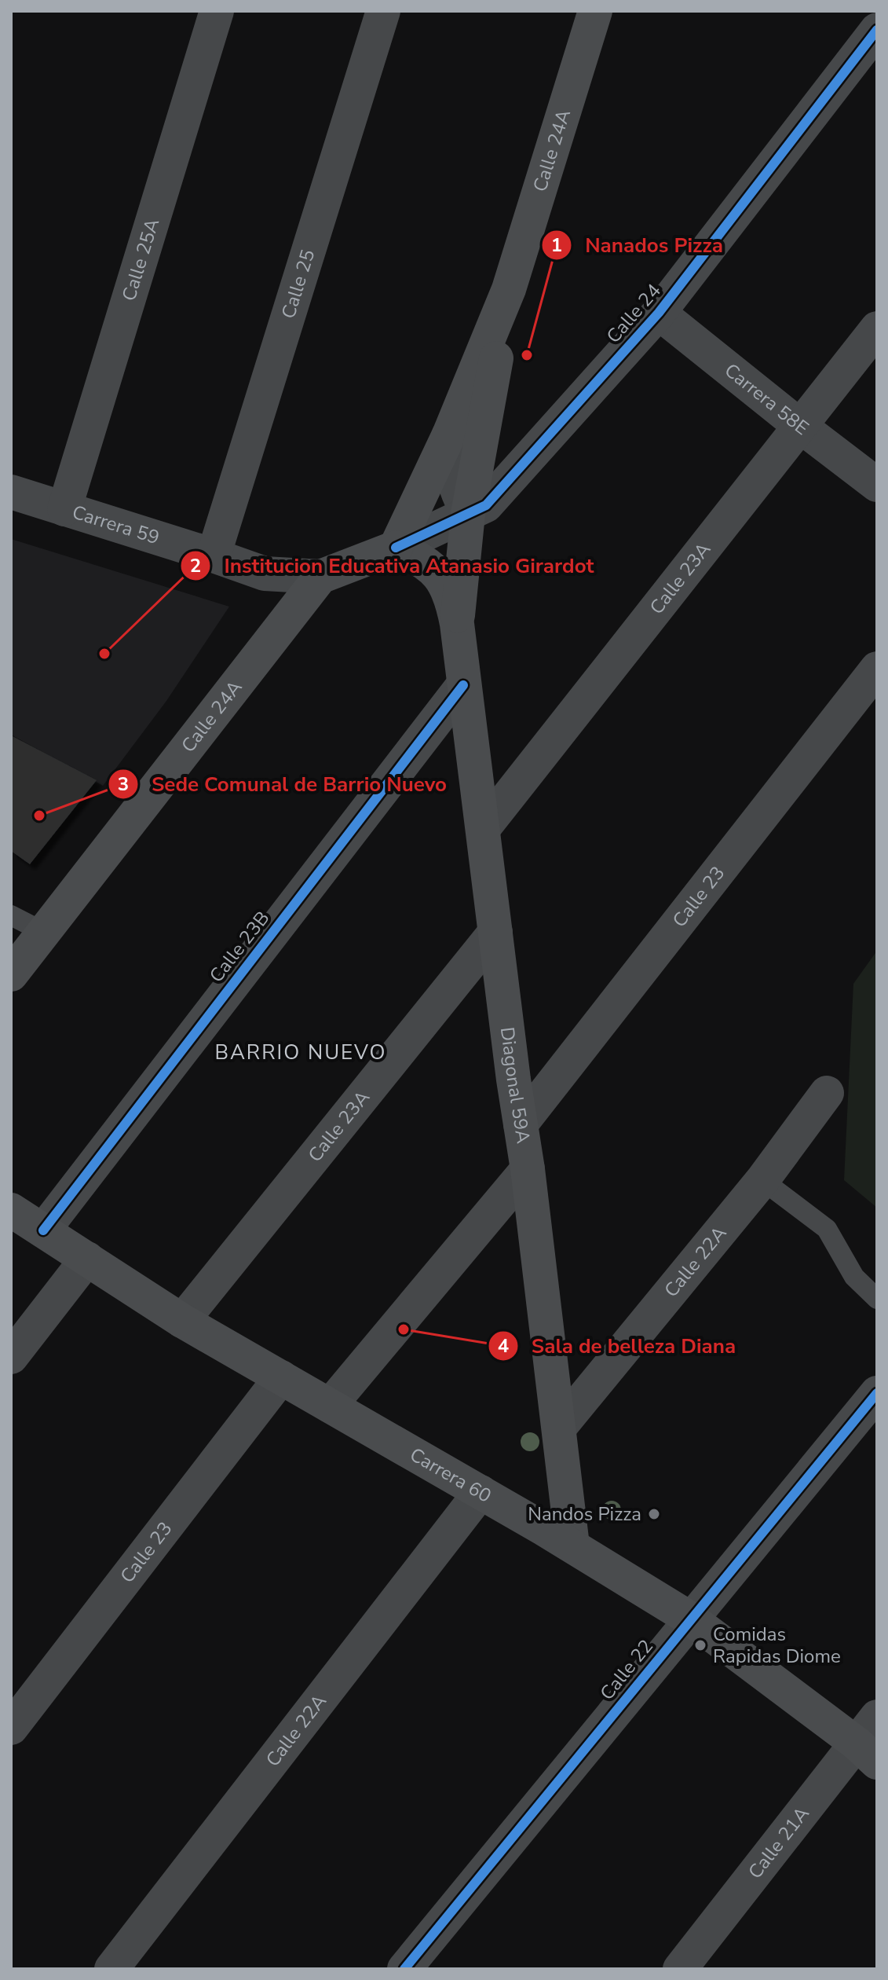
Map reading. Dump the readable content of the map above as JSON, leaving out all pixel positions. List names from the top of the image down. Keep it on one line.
{"streets":{"main road":["Calle 24A","Carrera 59","Diagonal 59A","Carrera 60"],"street":["Calle 25A","Calle 25","Calle 24","Carrera 58E","Calle 23A","Calle 23","Calle 23B","Calle 22A","Calle 22","Calle 21A"]},"crossings":[["Calle 24A","Calle 24"],["Calle 24A","Carrera 59"],["Calle 24A","Diagonal 59A"],["Calle 25A","Carrera 59"],["Calle 25","Carrera 59"],["Calle 24","Carrera 58E"],["Calle 24","Carrera 59"],["Calle 24","Diagonal 59A"],["Carrera 58E","Calle 23A"],["Carrera 59","Diagonal 59A"],["Calle 23A","Diagonal 59A"],["Calle 23A","Carrera 60"],["Calle 23","Diagonal 59A"],["Calle 23","Carrera 60"],["Calle 23B","Diagonal 59A"],["Calle 23B","Carrera 60"],["Diagonal 59A","Calle 22A"],["Diagonal 59A","Carrera 60"],["Calle 22A","Carrera 60"],["Carrera 60","Calle 22"],["Carrera 60","Calle 21A"]],"districts":["BARRIO NUEVO"],"places":["Nanados Pizza","Institucion Educativa Atanasio Girardot","Sede Comunal de Barrio Nuevo","Sala de belleza Diana","Nandos Pizza","Comidas Rapidas Diome"]}
